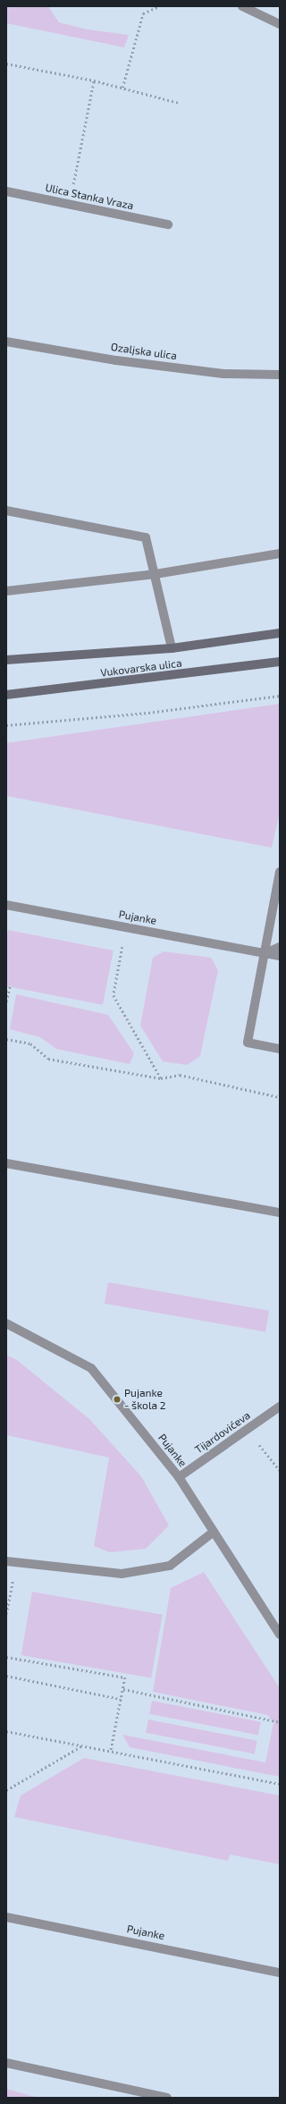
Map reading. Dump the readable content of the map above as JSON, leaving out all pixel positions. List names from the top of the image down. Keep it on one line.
{"streets":{"street":["Ulica Stanka Vraza","Ozaljska ulica","Vukovarska ulica","Pujanke","Tijardovićeva"]},"crossings":[["Pujanke","Tijardovićeva"]],"places":["Pujanke - škola 2"]}
